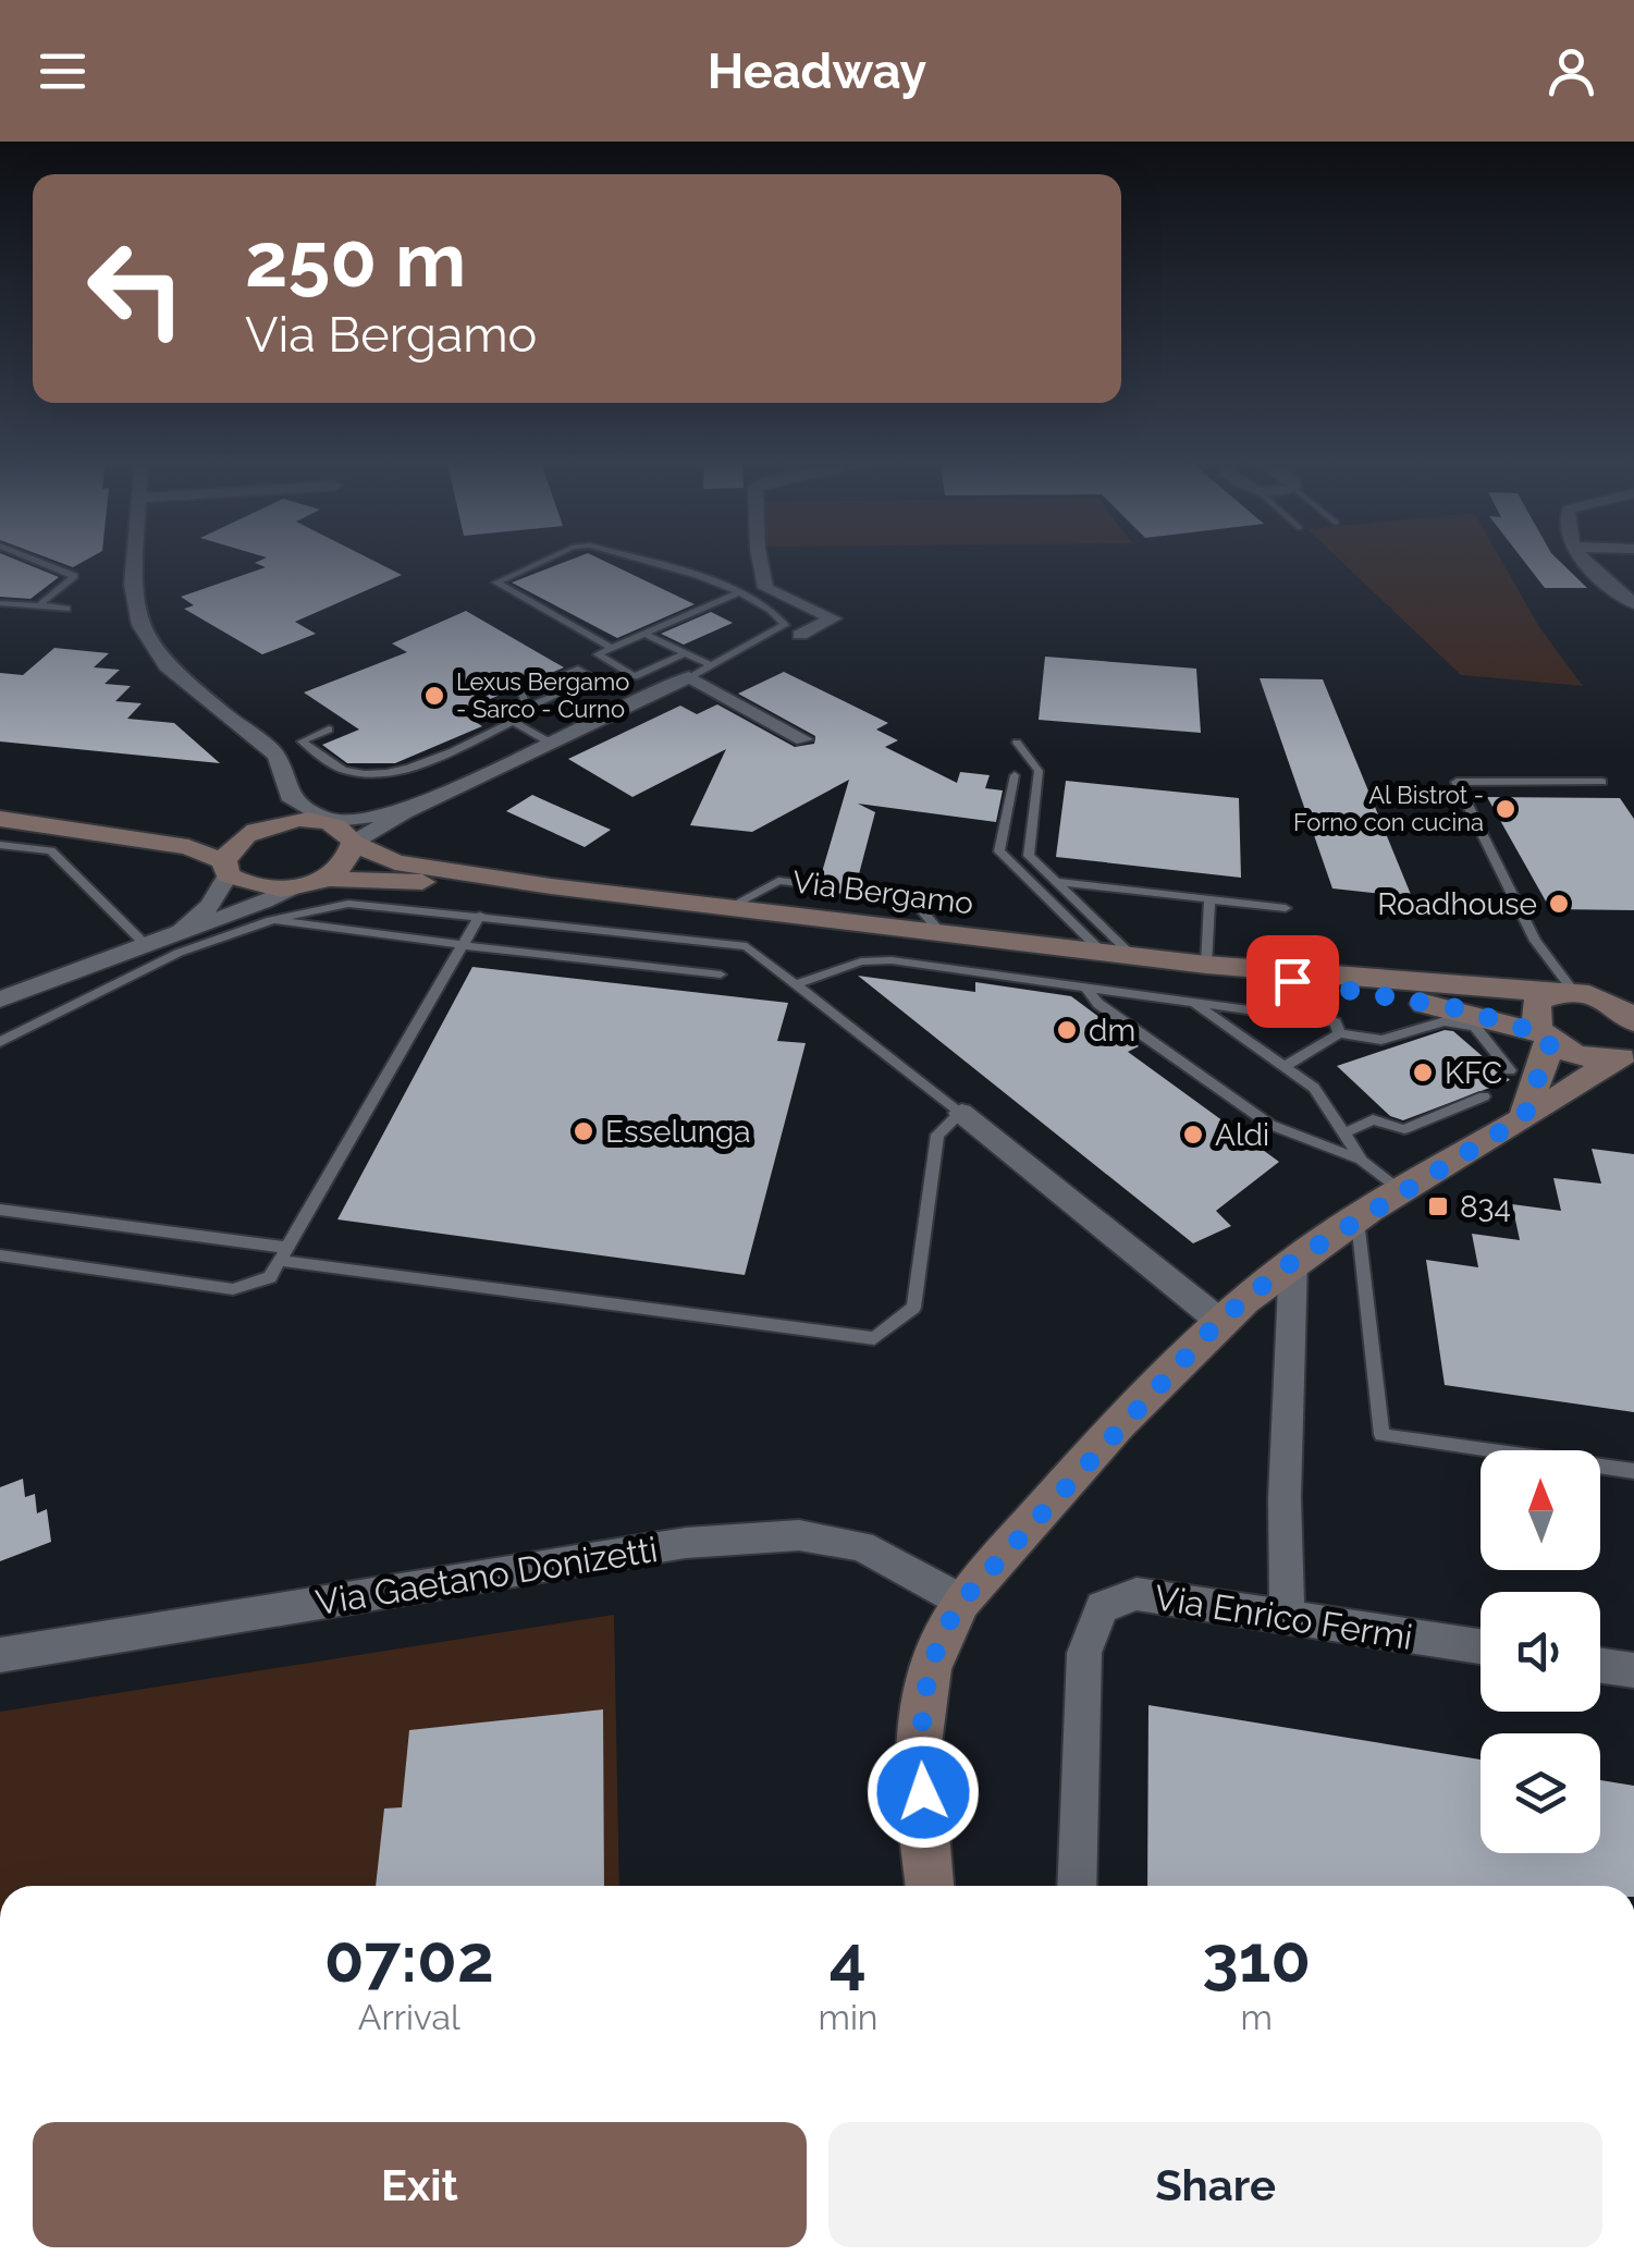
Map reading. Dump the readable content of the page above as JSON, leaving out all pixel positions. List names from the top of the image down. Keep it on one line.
{"streets":{"main road":["Via Bergamo"],"street":["Via Gaetano Donizetti","Via Enrico Fermi"]},"places":{"other":["Lexus Bergamo - Sarco - Curno","Al Bistrot - Forno con cucina","Roadhouse","dm","KFC","Esselunga","Aldi"],"transit":["834"]},"north":"top","page":{"header":"Headway","turn":["250 m","Via Bergamo"],"eta":["07:02","Arrival","4","min","310","m"],"buttons":["Exit","Share"]}}
